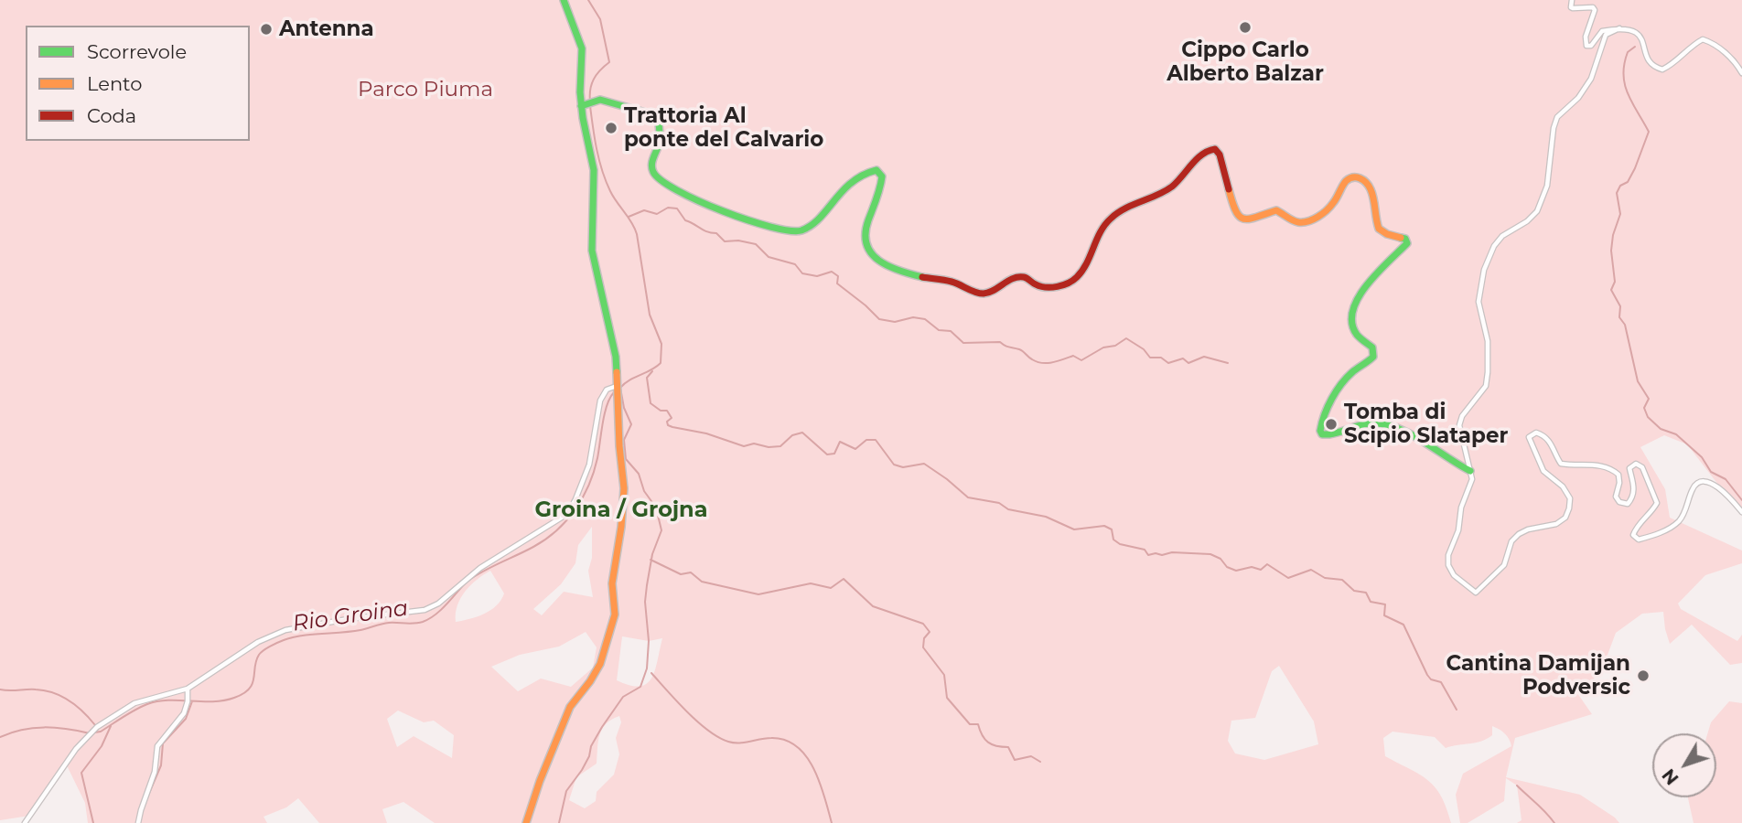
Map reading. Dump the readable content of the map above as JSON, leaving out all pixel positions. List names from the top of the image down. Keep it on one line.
{"districts":["Groina / Grojna"],"water":["Rio Groina"],"parks":["Parco Piuma"],"places":["Cippo Carlo Alberto Balzar","Antenna","Trattoria Al ponte del Calvario","Tomba di Scipio Slataper","Cantina Damijan Podversic"],"legend":["Scorrevole","Lento","Coda"],"north":"bottom left"}
